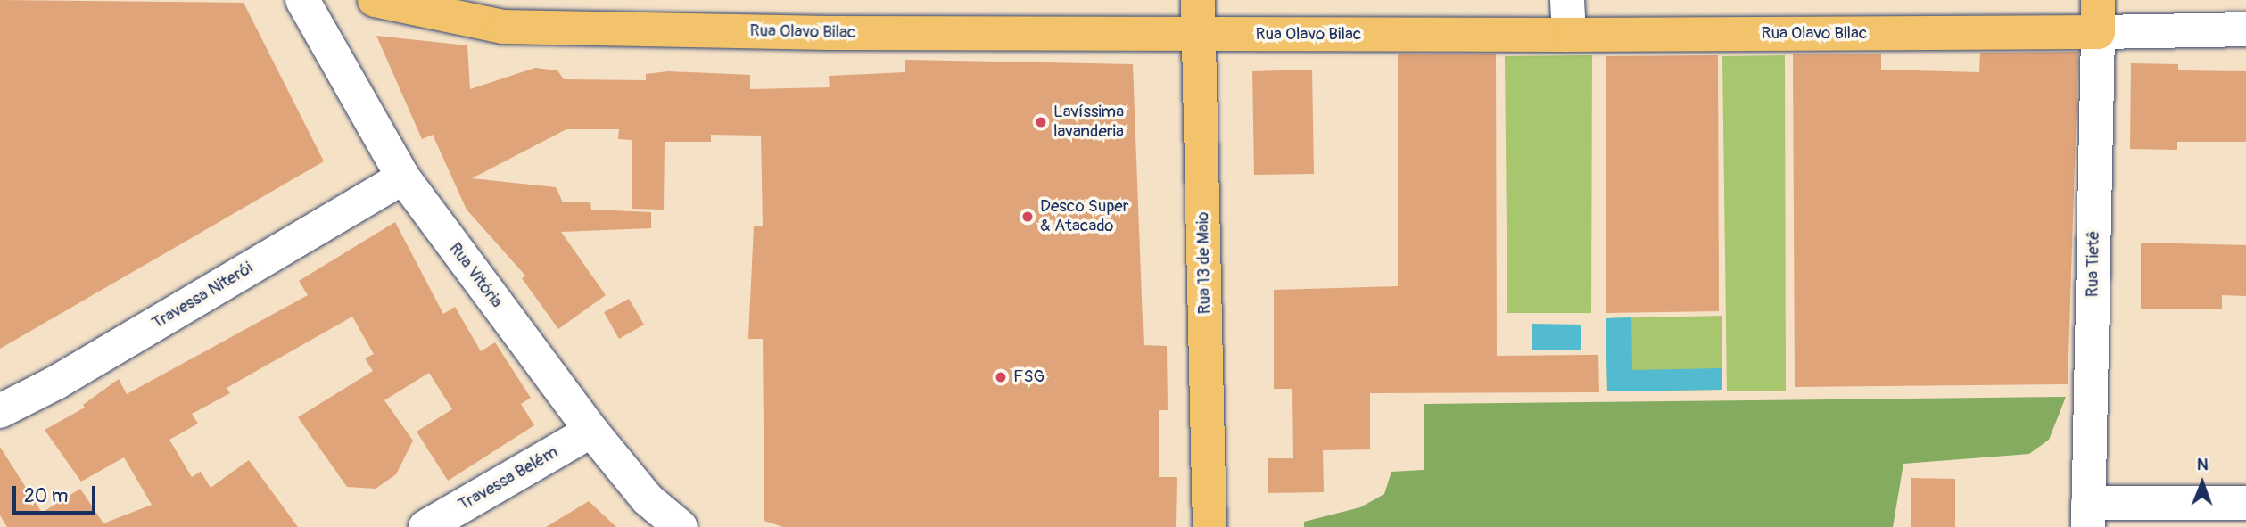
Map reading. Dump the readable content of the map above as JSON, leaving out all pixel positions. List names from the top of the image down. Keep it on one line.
{"streets":{"main road":["Rua Olavo Bilac","Rua 13 de Maio"],"street":["Rua Tietê","Rua Vitória","Travessa Niterói","Travessa Belém"]},"crossings":[["Rua Olavo Bilac","Rua 13 de Maio"],["Rua Olavo Bilac","Rua Tietê"],["Rua Vitória","Travessa Niterói"],["Rua Vitória","Travessa Belém"]],"places":["Lavíssima lavanderia","Desco Super & Atacado","FSG"],"scale_bar":"20 m","north":"top"}
